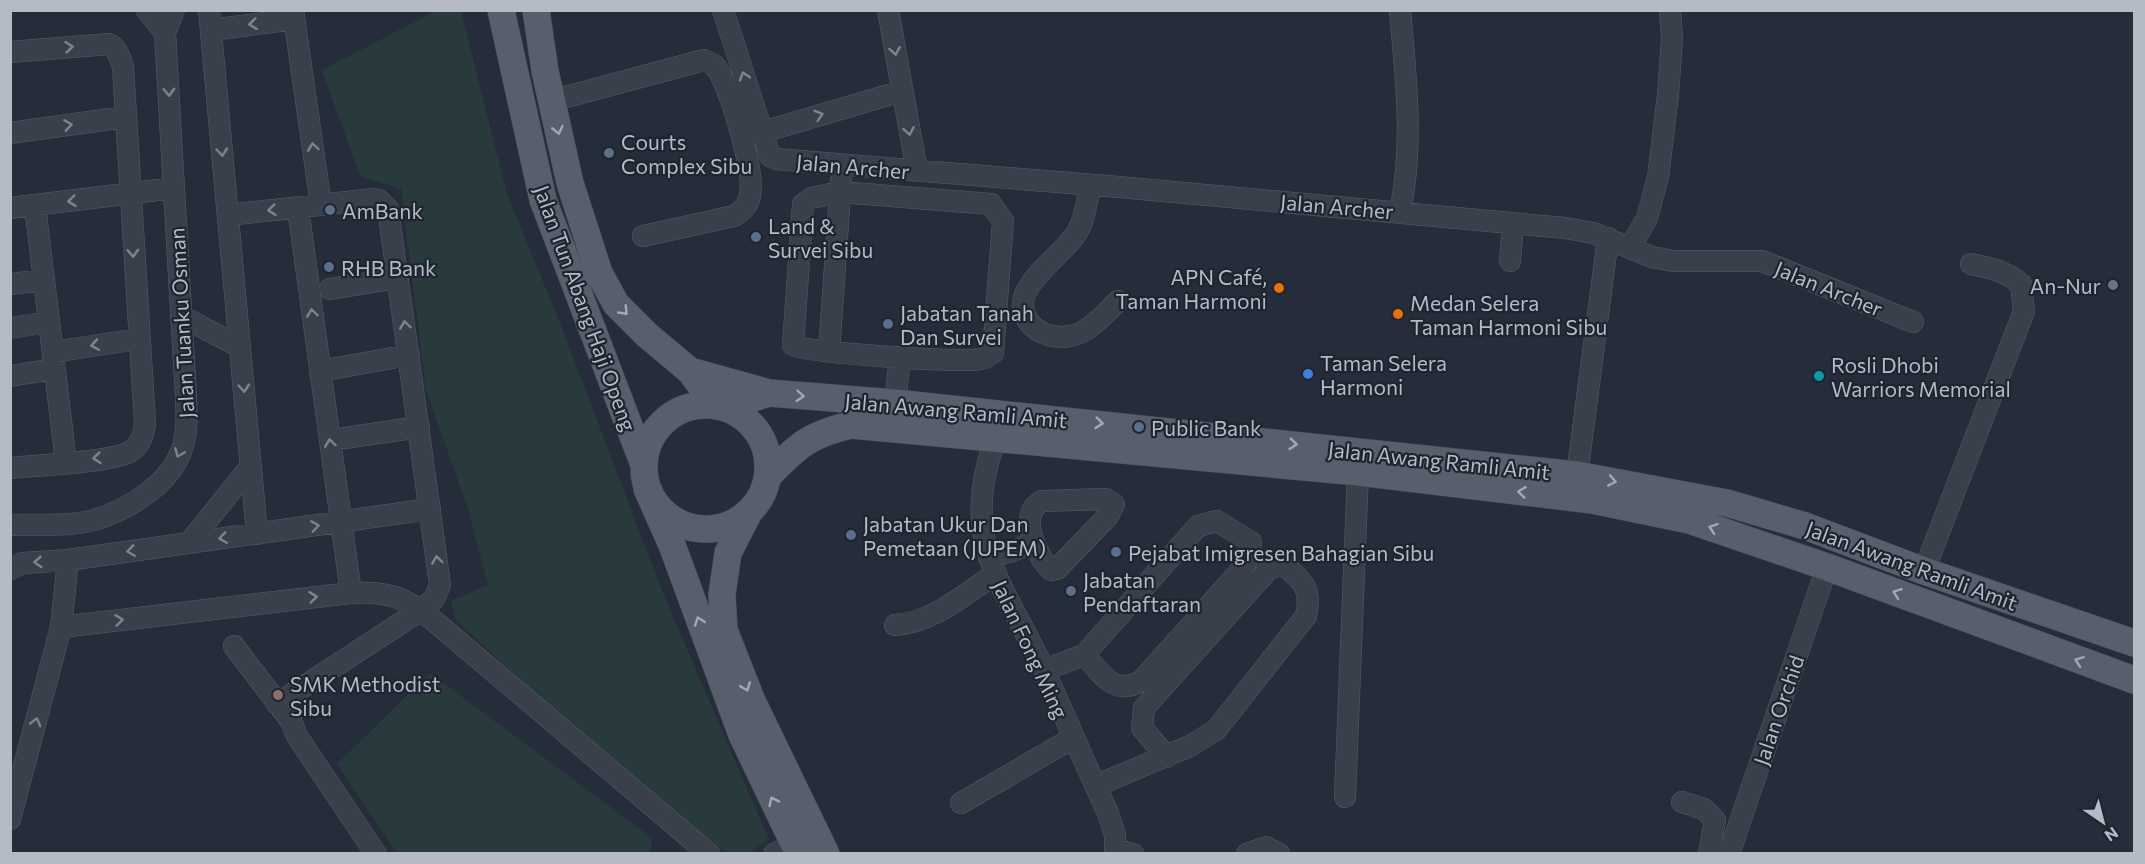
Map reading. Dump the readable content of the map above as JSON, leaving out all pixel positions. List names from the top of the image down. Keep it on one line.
{"streets":{"main road":["Jalan Tun Abang Haji Openg","Jalan Awang Ramli Amit"],"street":["Jalan Archer","Jalan Tuanku Osman","Jalan Fong Ming","Jalan Orchid"]},"crossings":[["Jalan Tun Abang Haji Openg","Jalan Awang Ramli Amit"],["Jalan Awang Ramli Amit","Jalan Fong Ming"],["Jalan Awang Ramli Amit","Jalan Orchid"]],"places":["Courts Complex Sibu","AmBank","Land & Survei Sibu","RHB Bank","An-Nur","APN Café, Taman Harmoni","Medan Selera Taman Harmoni Sibu","Jabatan Tanah Dan Survei","Taman Selera Harmoni","Rosli Dhobi Warriors Memorial","Public Bank","Jabatan Ukur Dan Pemetaan (JUPEM)","Pejabat Imigresen Bahagian Sibu","Jabatan Pendaftaran","SMK Methodist Sibu"],"north":"bottom right"}
